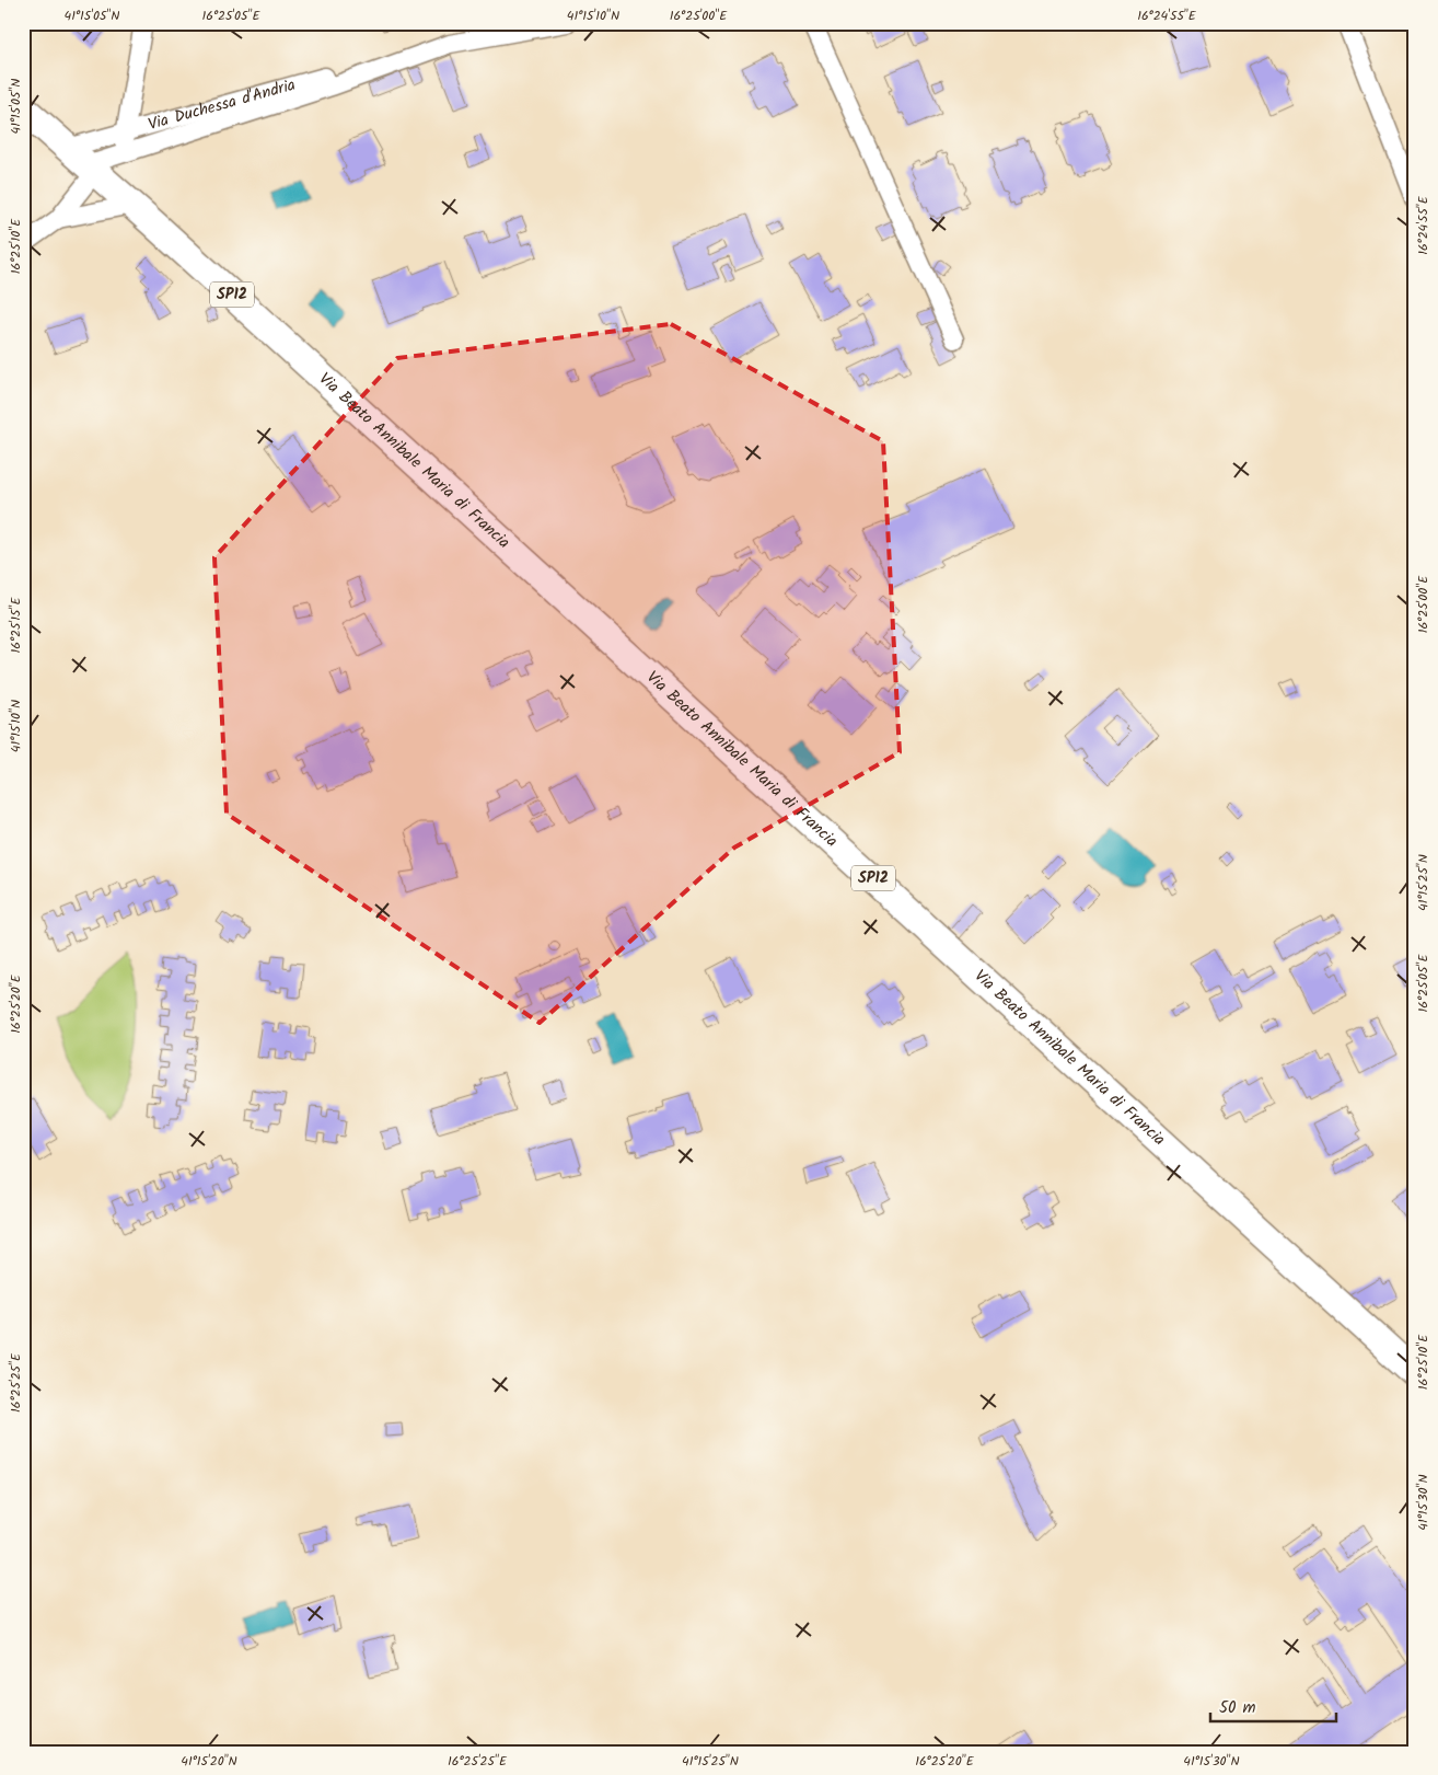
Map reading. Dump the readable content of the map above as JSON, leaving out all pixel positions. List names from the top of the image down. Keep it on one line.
{"streets":{"main road":["SP12","Via Beato Annibale Maria di Francia"],"street":["Via Duchessa d'Andria"]},"crossings":[["Via Duchessa d'Andria","SP12"],["Via Duchessa d'Andria","Via Beato Annibale Maria di Francia"],["SP12","Via Beato Annibale Maria di Francia"]],"scale_bar":"50 m","coordinates":["41°15'05\"N","16°25'05\"E","41°15'10\"N","16°25'00\"E","16°24'55\"E","16°25'10\"E","16°25'15\"E","41°15'25\"N","16°25'20\"E","16°25'25\"E","41°15'30\"N","41°15'20\"N"]}
